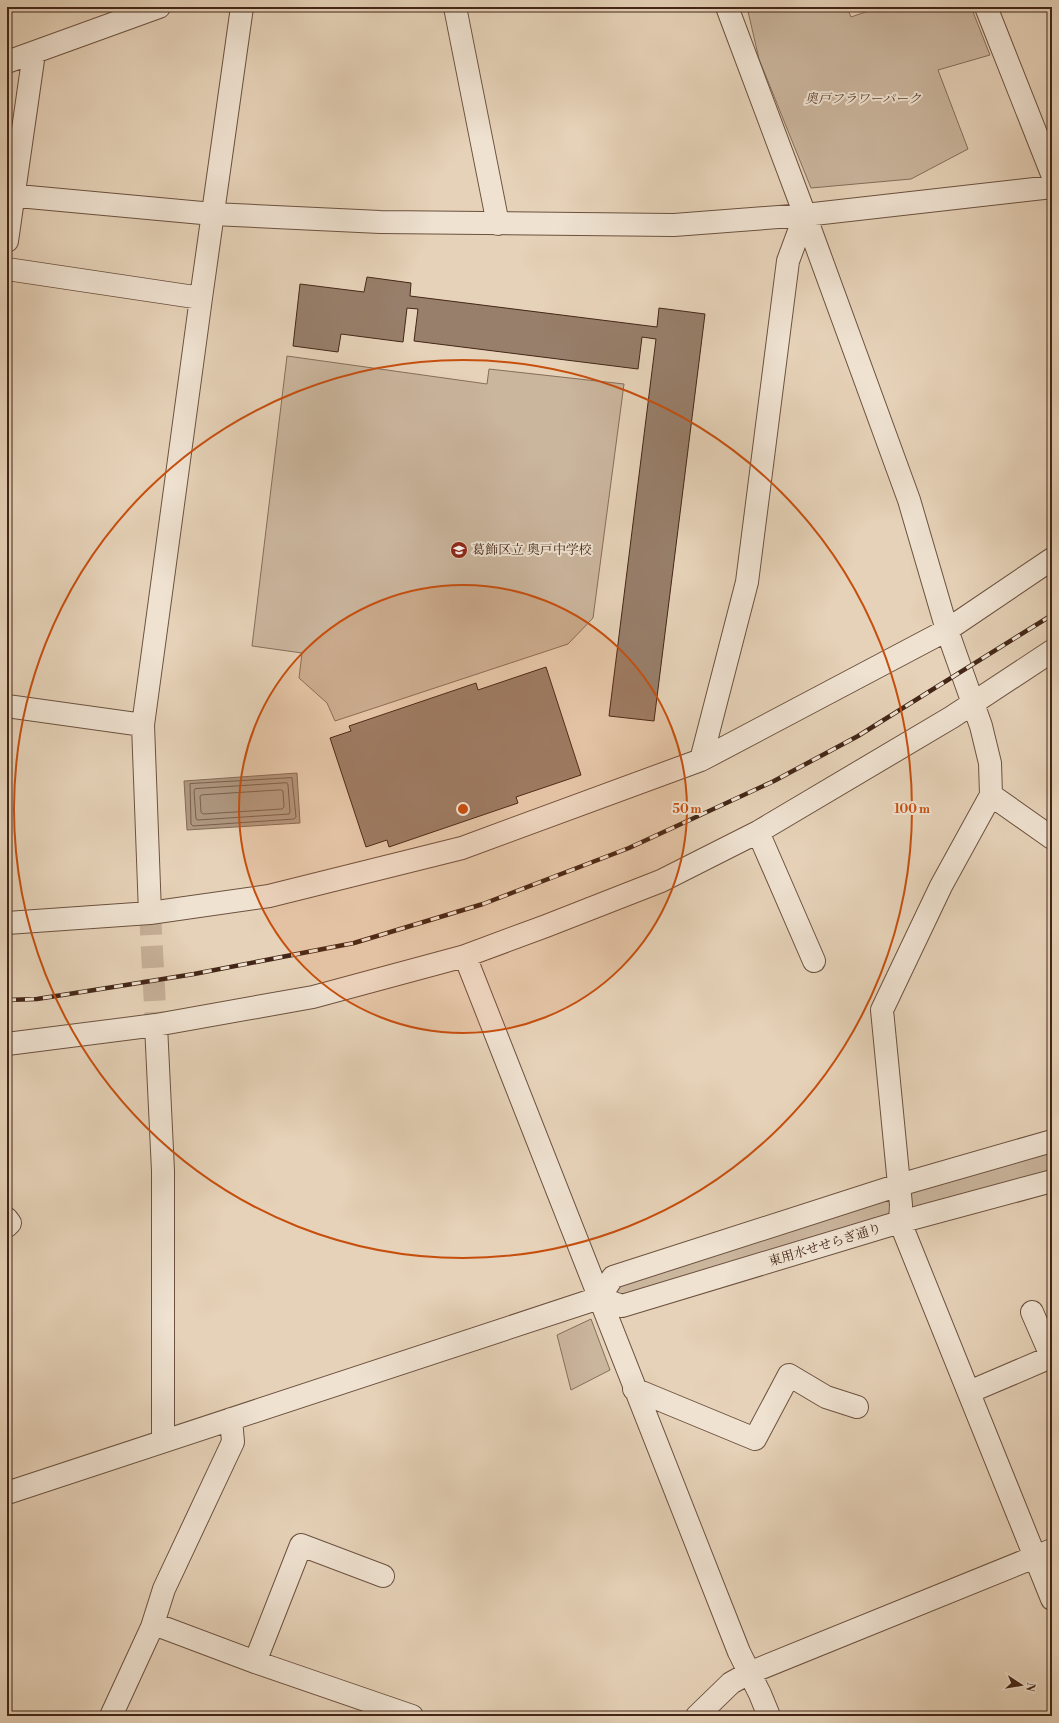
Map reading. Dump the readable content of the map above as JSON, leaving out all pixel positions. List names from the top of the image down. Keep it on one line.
{"streets":{"street":["東用水せせらぎ通り"]},"parks":["奥戸フラワーパーク"],"places":{"school or university":["葛飾区立 奥戸中学校"]},"north":"right","rings":["50 m","100 m"]}
